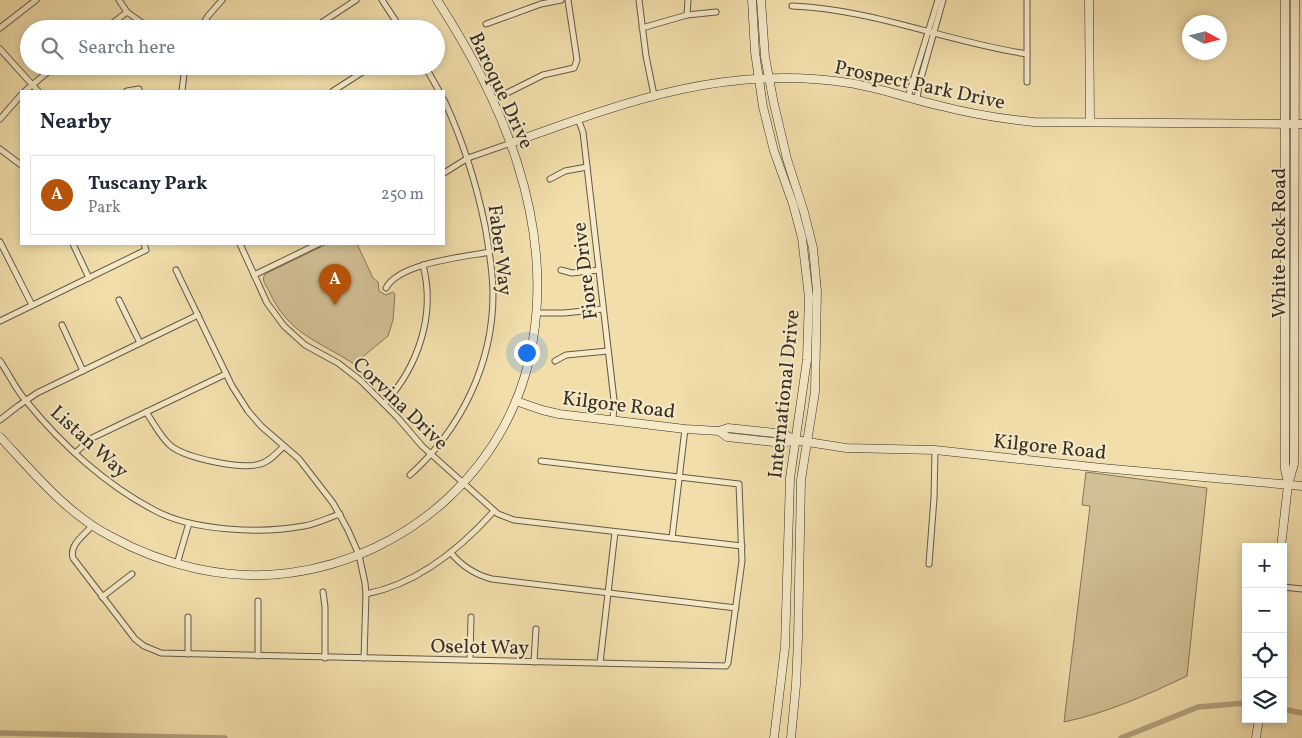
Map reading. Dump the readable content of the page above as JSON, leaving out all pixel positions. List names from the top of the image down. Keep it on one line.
{"streets":{"street":["Prospect Park Drive","Baroque Drive","White Rock Road","Faber Way","Fiore Drive","International Drive","Corvina Drive","Kilgore Road","Listan Way","Oselot Way"]},"crossings":[["Prospect Park Drive","Baroque Drive"],["Prospect Park Drive","White Rock Road"],["Prospect Park Drive","Fiore Drive"],["Prospect Park Drive","International Drive"],["Baroque Drive","Corvina Drive"],["Baroque Drive","Kilgore Road"],["Baroque Drive","Oselot Way"],["White Rock Road","Kilgore Road"],["Faber Way","Corvina Drive"],["Fiore Drive","Kilgore Road"],["International Drive","Kilgore Road"],["Corvina Drive","Oselot Way"]],"north":"right","page":{"search":"Search here","heading":"Nearby","list":[{"mark":"A","name":"Tuscany Park","note":"Park","value":"250 m"}],"pins":"A","map_buttons":["+","−"]}}
